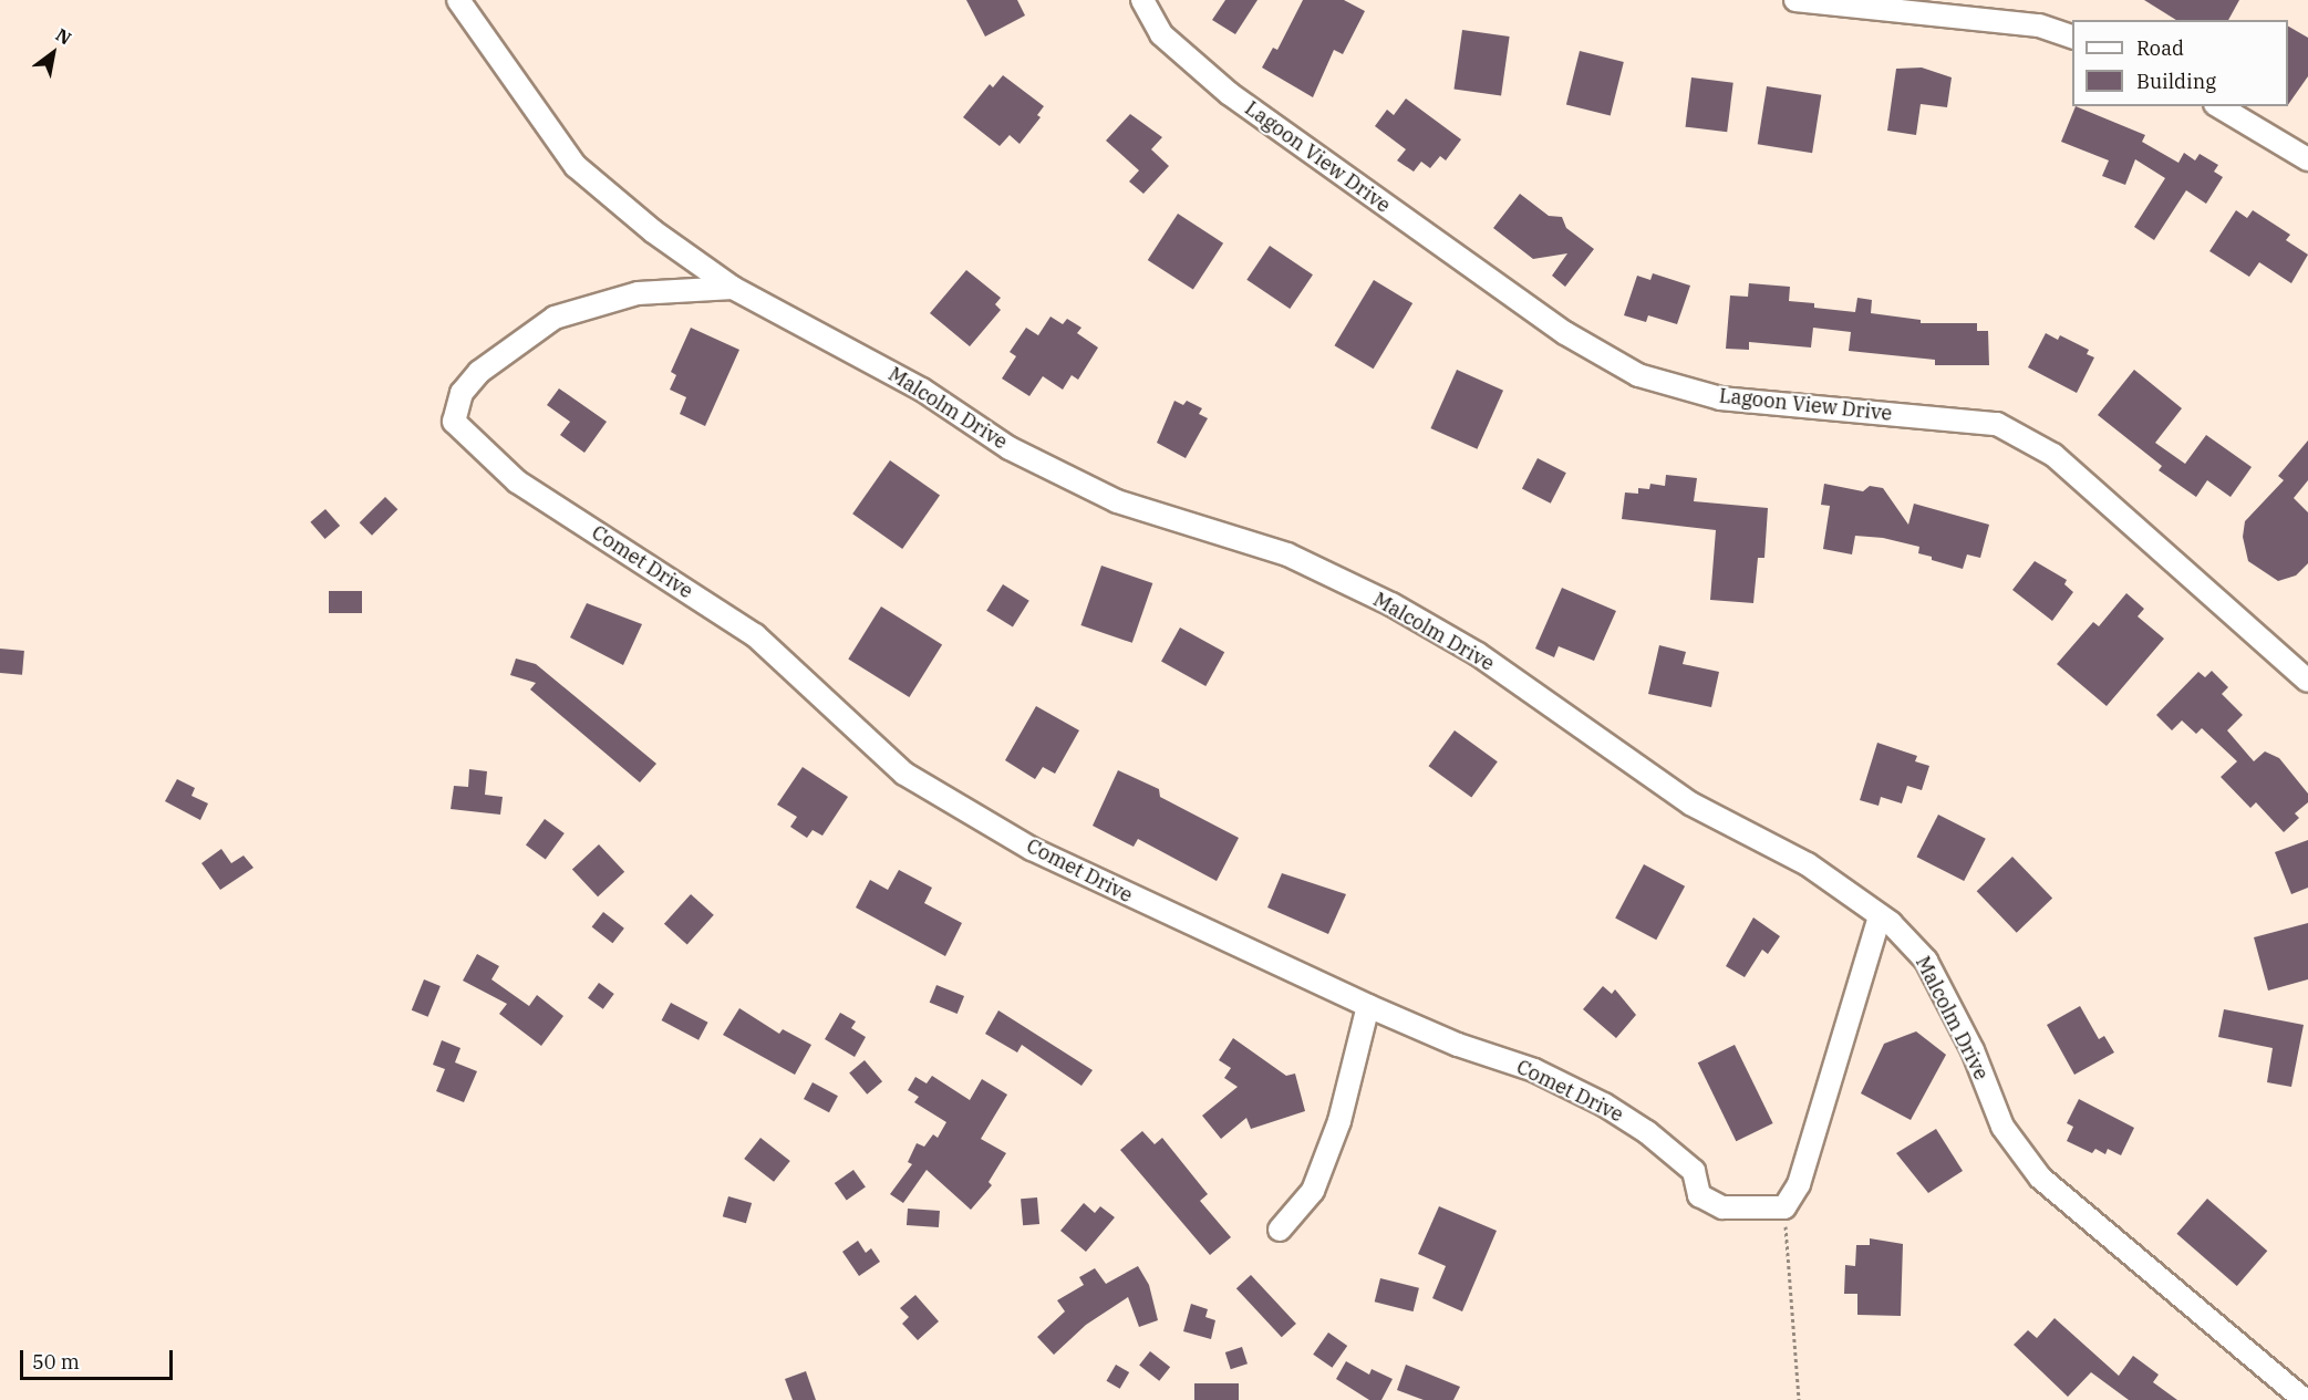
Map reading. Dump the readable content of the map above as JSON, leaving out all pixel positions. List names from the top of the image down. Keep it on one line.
{"streets":{"street":["Lagoon View Drive","Malcolm Drive","Comet Drive"]},"crossings":[["Malcolm Drive","Comet Drive"]],"legend":["Road","Building"],"scale_bar":"50 m","north":"top right"}
